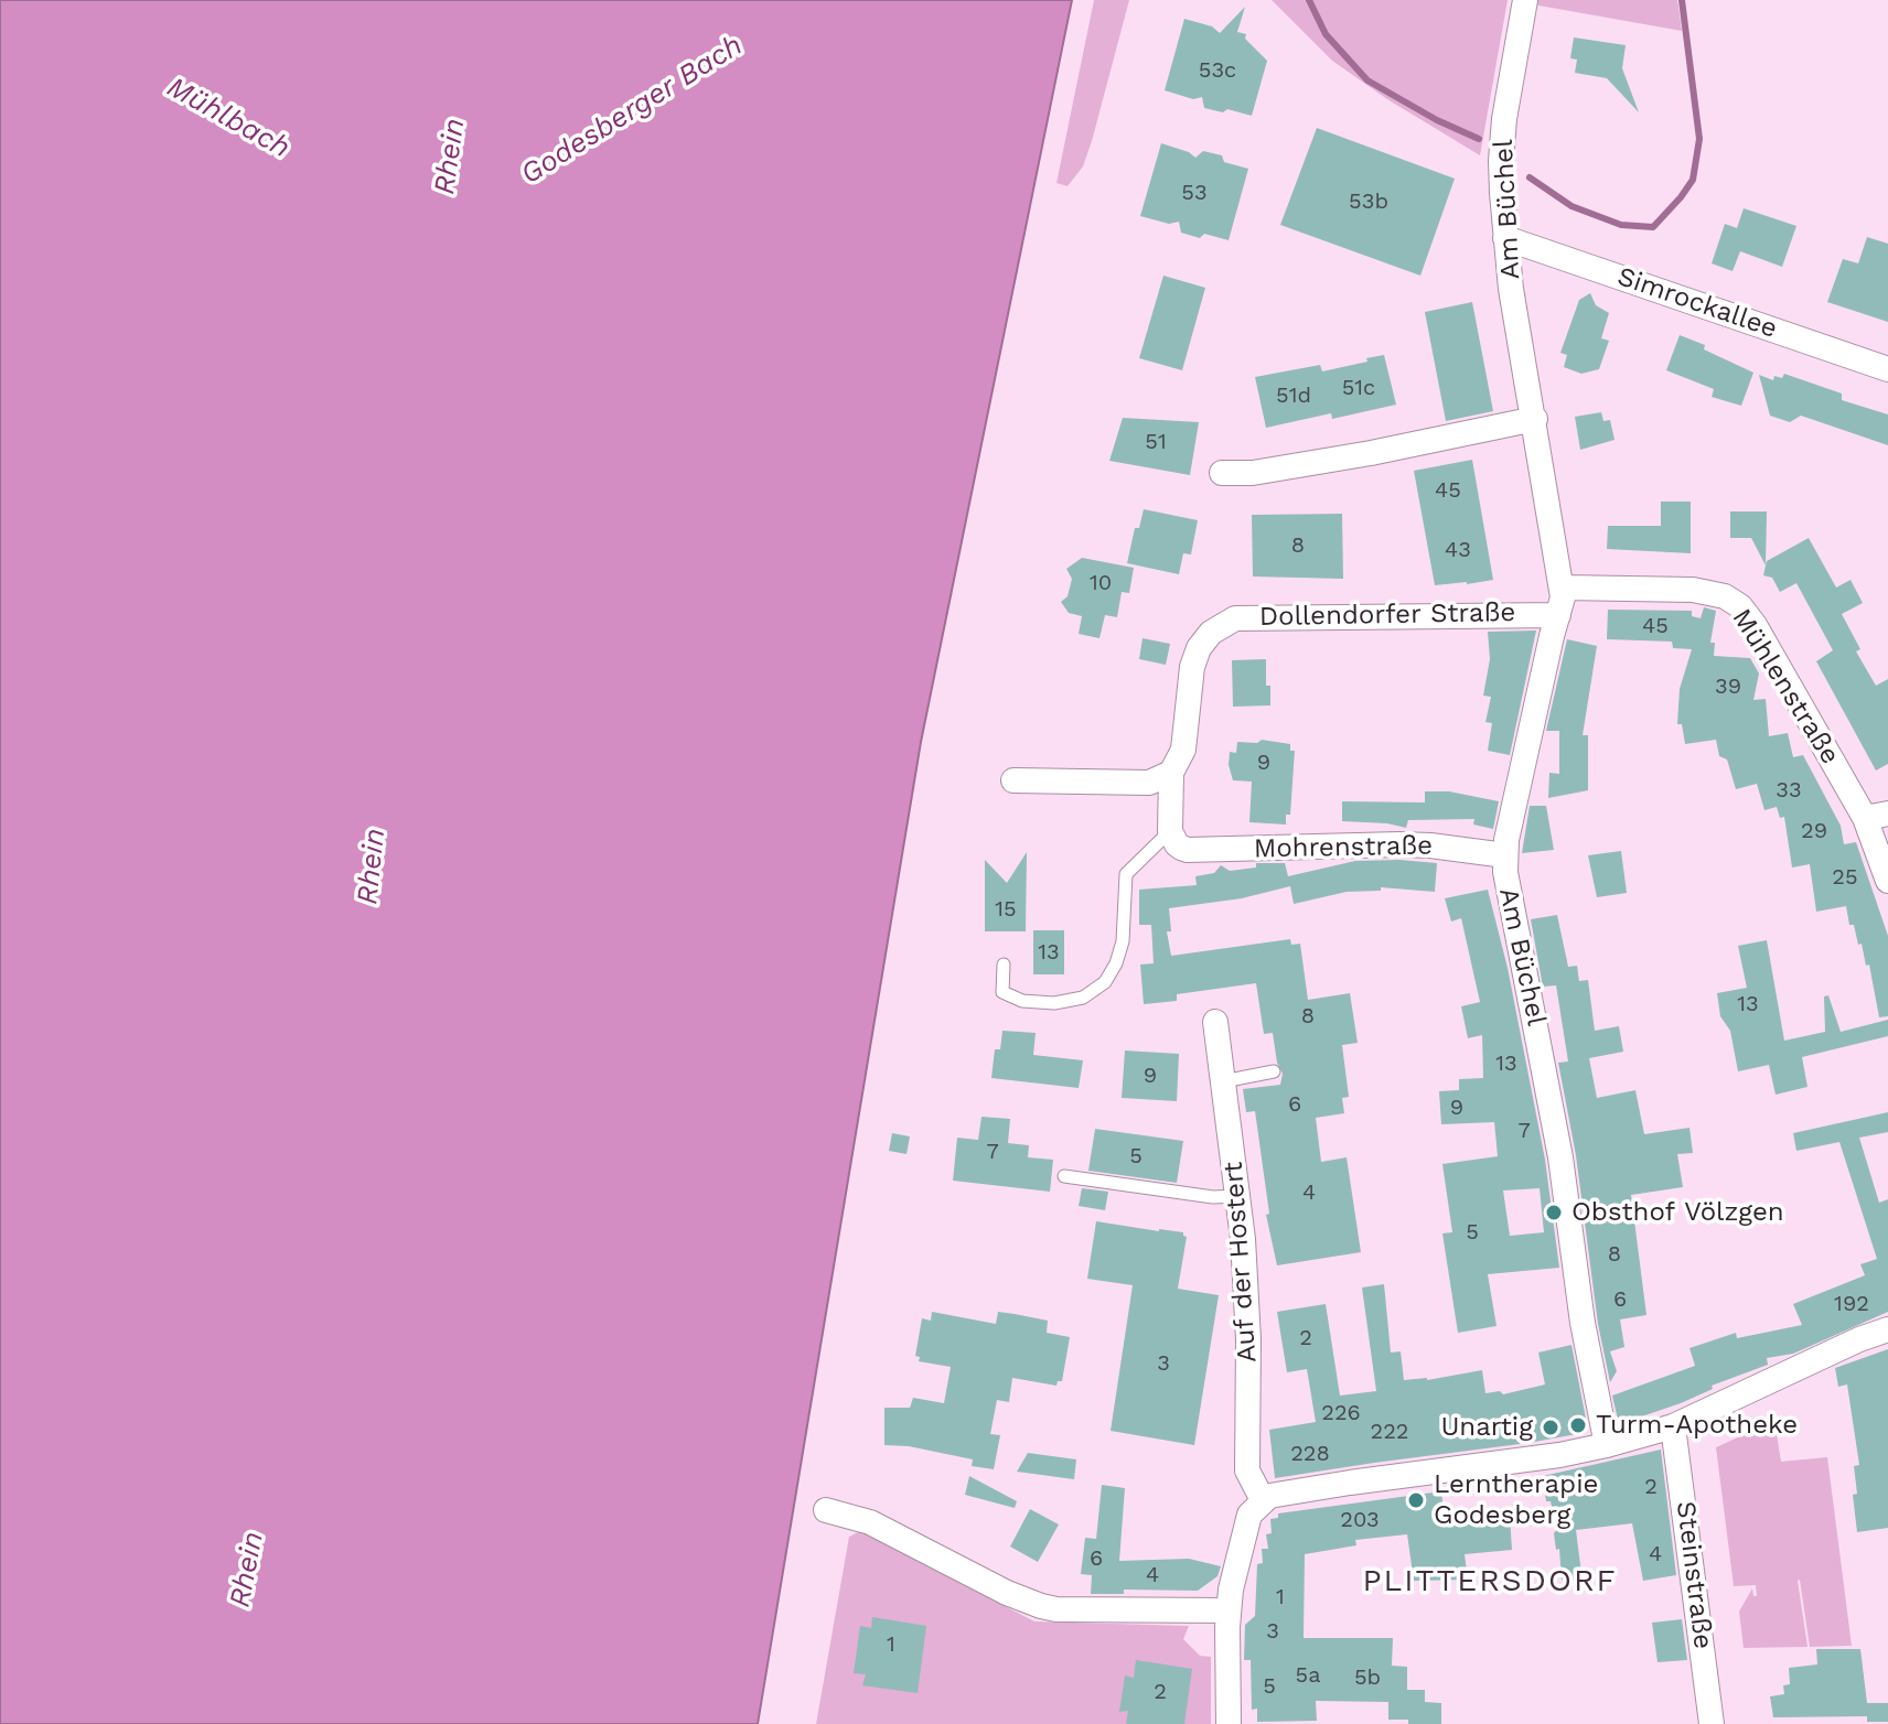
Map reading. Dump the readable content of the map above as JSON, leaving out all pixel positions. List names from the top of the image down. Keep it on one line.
{"streets":{"street":["Am Büchel","Simrockallee","Dollendorfer Straße","Mühlenstraße","Mohrenstraße","Auf der Hostert","Steinstraße"]},"crossings":[["Am Büchel","Simrockallee"],["Am Büchel","Dollendorfer Straße"],["Am Büchel","Mühlenstraße"],["Am Büchel","Mohrenstraße"],["Dollendorfer Straße","Mohrenstraße"]],"districts":["PLITTERSDORF"],"water":["Godesberger Bach","Mühlbach","Rhein"],"places":["Obsthof Völzgen","Turm-Apotheke","Unartig","Lerntherapie Godesberg"],"house_numbers":["53c","53","53b","51c","51d","51","45","8","43","10","45","39","9","33","29","25","15","13","13","8","13","9","6","9","7","7","5","4","5","8","6","192","2","3","226","222","228","2","203","4","6","4","1","3","1","5a","5b","5","2"]}
